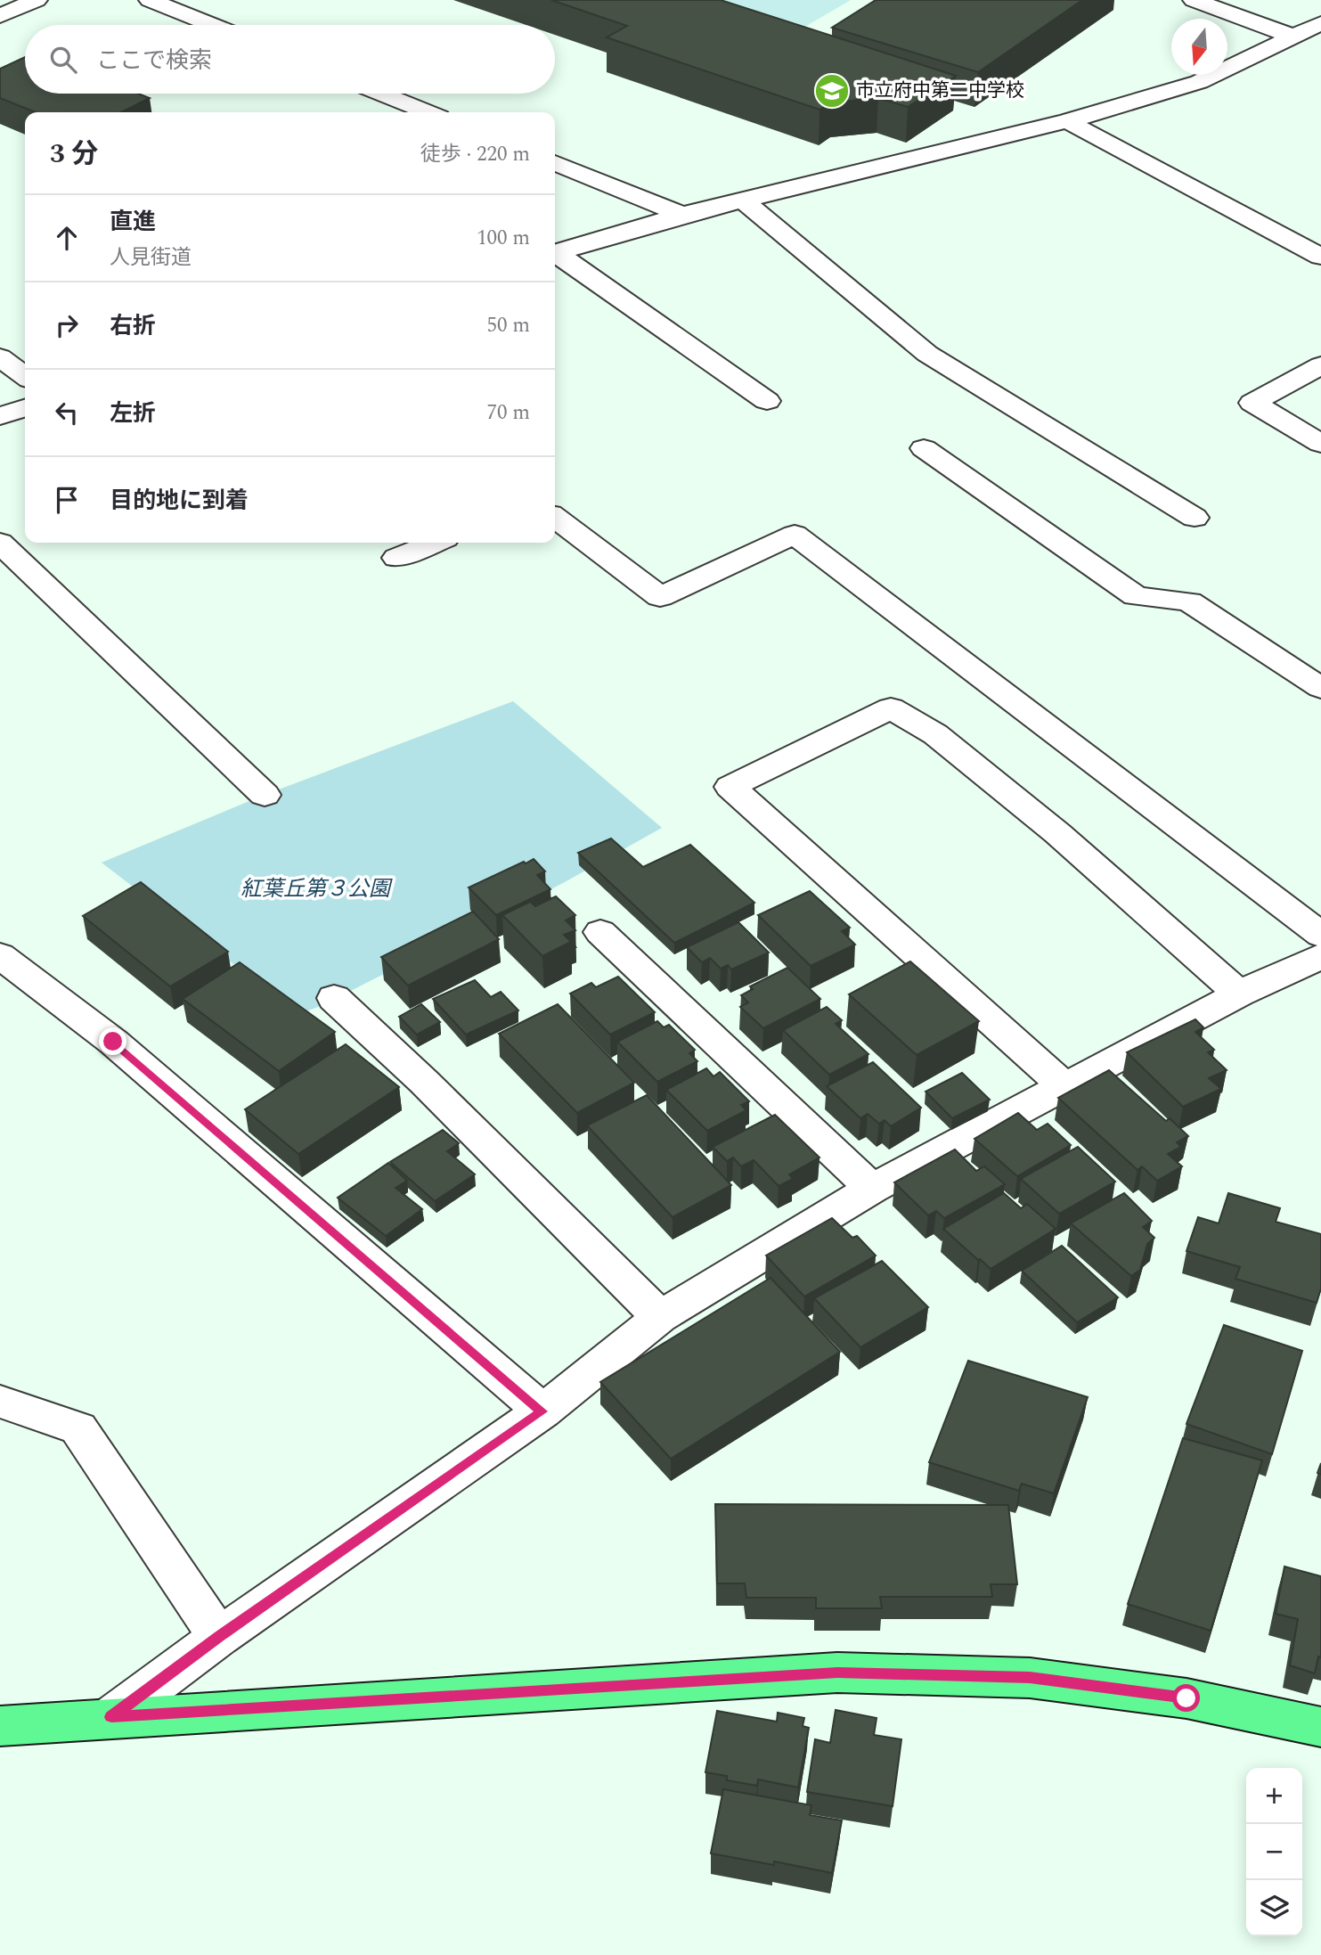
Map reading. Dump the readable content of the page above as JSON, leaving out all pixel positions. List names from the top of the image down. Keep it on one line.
{"parks":["紅葉丘第３公園"],"places":{"school or university":["市立府中第二中学校"]},"north":"bottom","page":{"search":"ここで検索","heading":["3 分","徒歩 · 220 m"],"list":[["直進","人見街道","100 m"],["右折","50 m"],["左折","70 m"],"目的地に到着"],"map_buttons":["+","−"]}}
